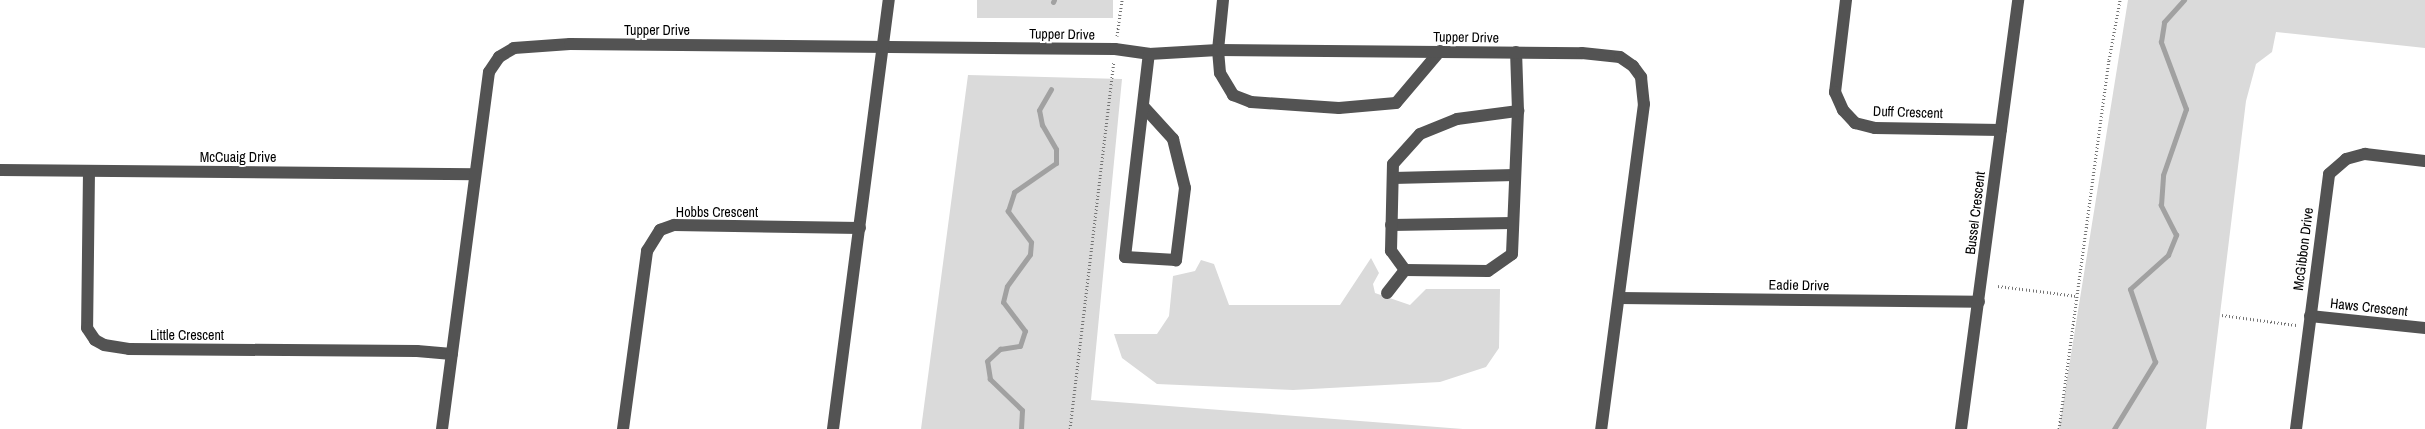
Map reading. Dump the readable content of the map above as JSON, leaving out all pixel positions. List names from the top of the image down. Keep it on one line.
{"streets":{"street":["Tupper Drive","Duff Crescent","McCuaig Drive","Hobbs Crescent","Bussel Crescent","McGibbon Drive","Eadie Drive","Haws Crescent","Little Crescent"]},"crossings":[["Tupper Drive","McCuaig Drive"],["Tupper Drive","Eadie Drive"],["Tupper Drive","Little Crescent"],["Duff Crescent","Bussel Crescent"],["McCuaig Drive","Little Crescent"],["Bussel Crescent","Eadie Drive"],["McGibbon Drive","Haws Crescent"]]}
